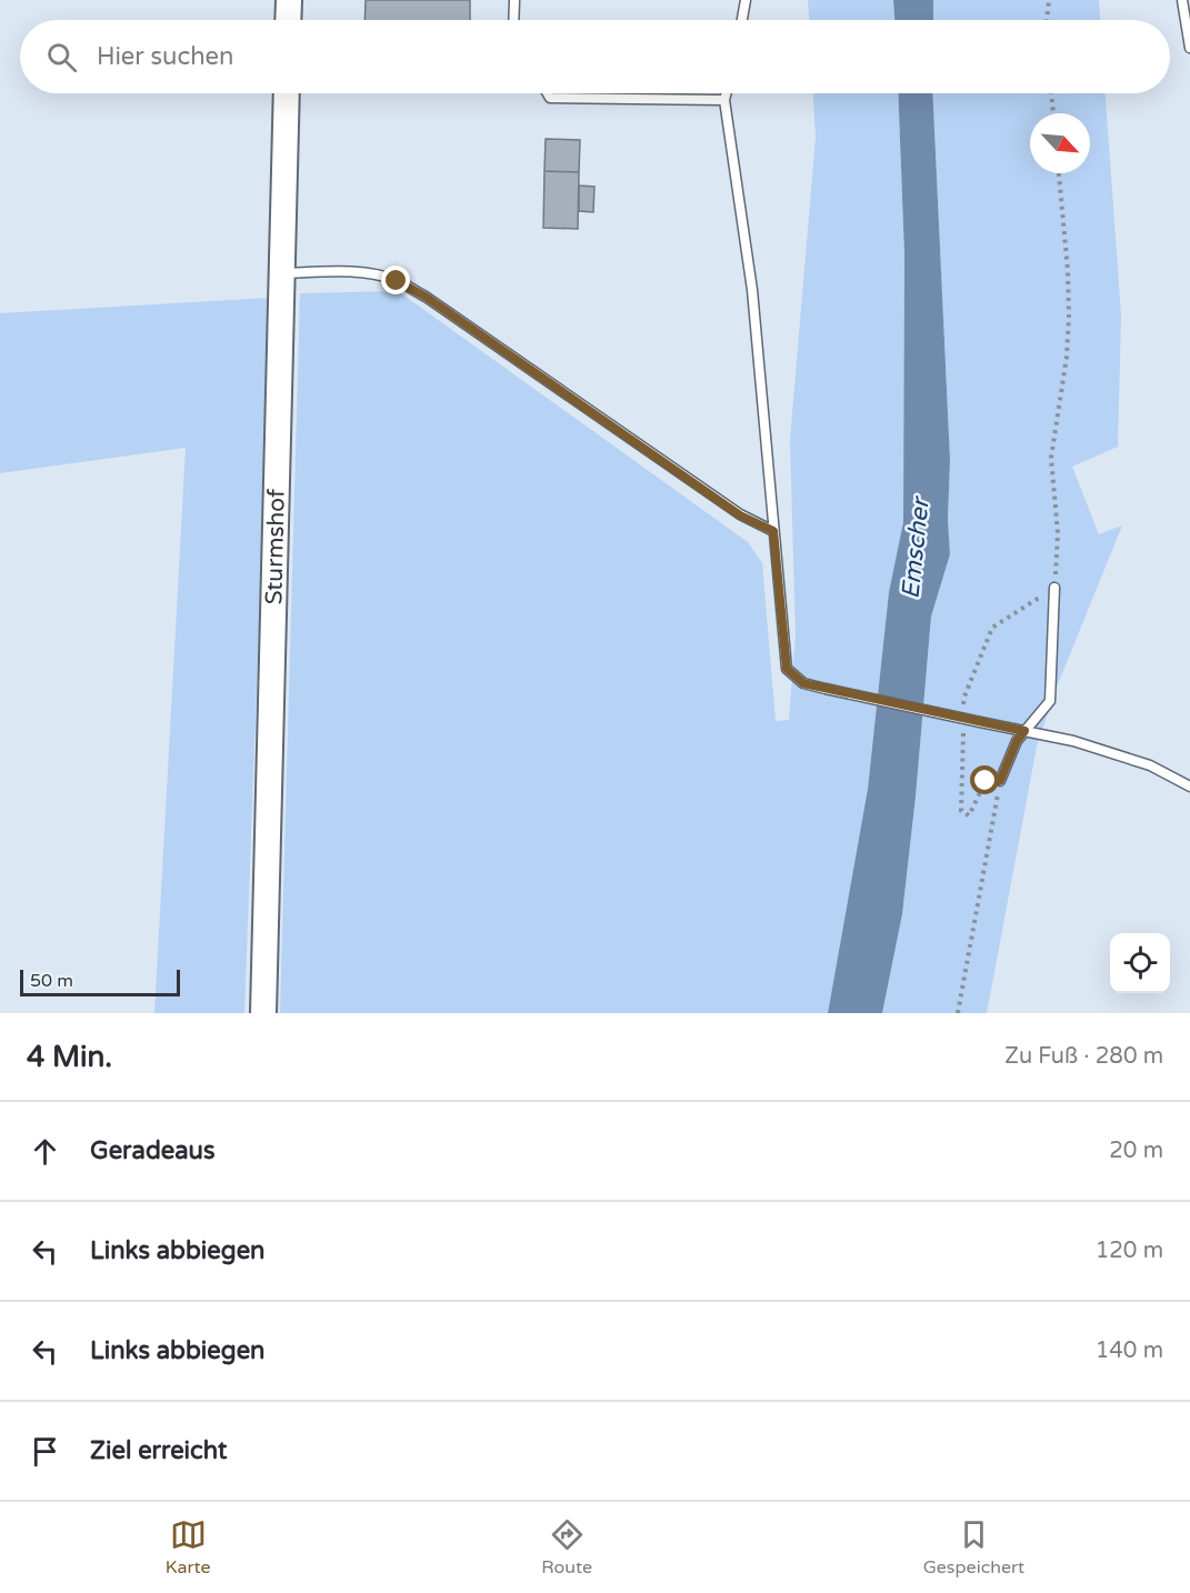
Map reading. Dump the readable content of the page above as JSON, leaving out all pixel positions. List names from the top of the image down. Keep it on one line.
{"streets":{"street":["Sturmshof"]},"water":["Emscher"],"scale_bar":"50 m","north":"bottom right","page":{"search":"Hier suchen","scale":"50 m","heading":["4 Min.","Zu Fuß · 280 m"],"list":[["Geradeaus","20 m"],["Links abbiegen","120 m"],["Links abbiegen","140 m"],"Ziel erreicht"],"nav":["Karte","Route","Gespeichert"]}}
